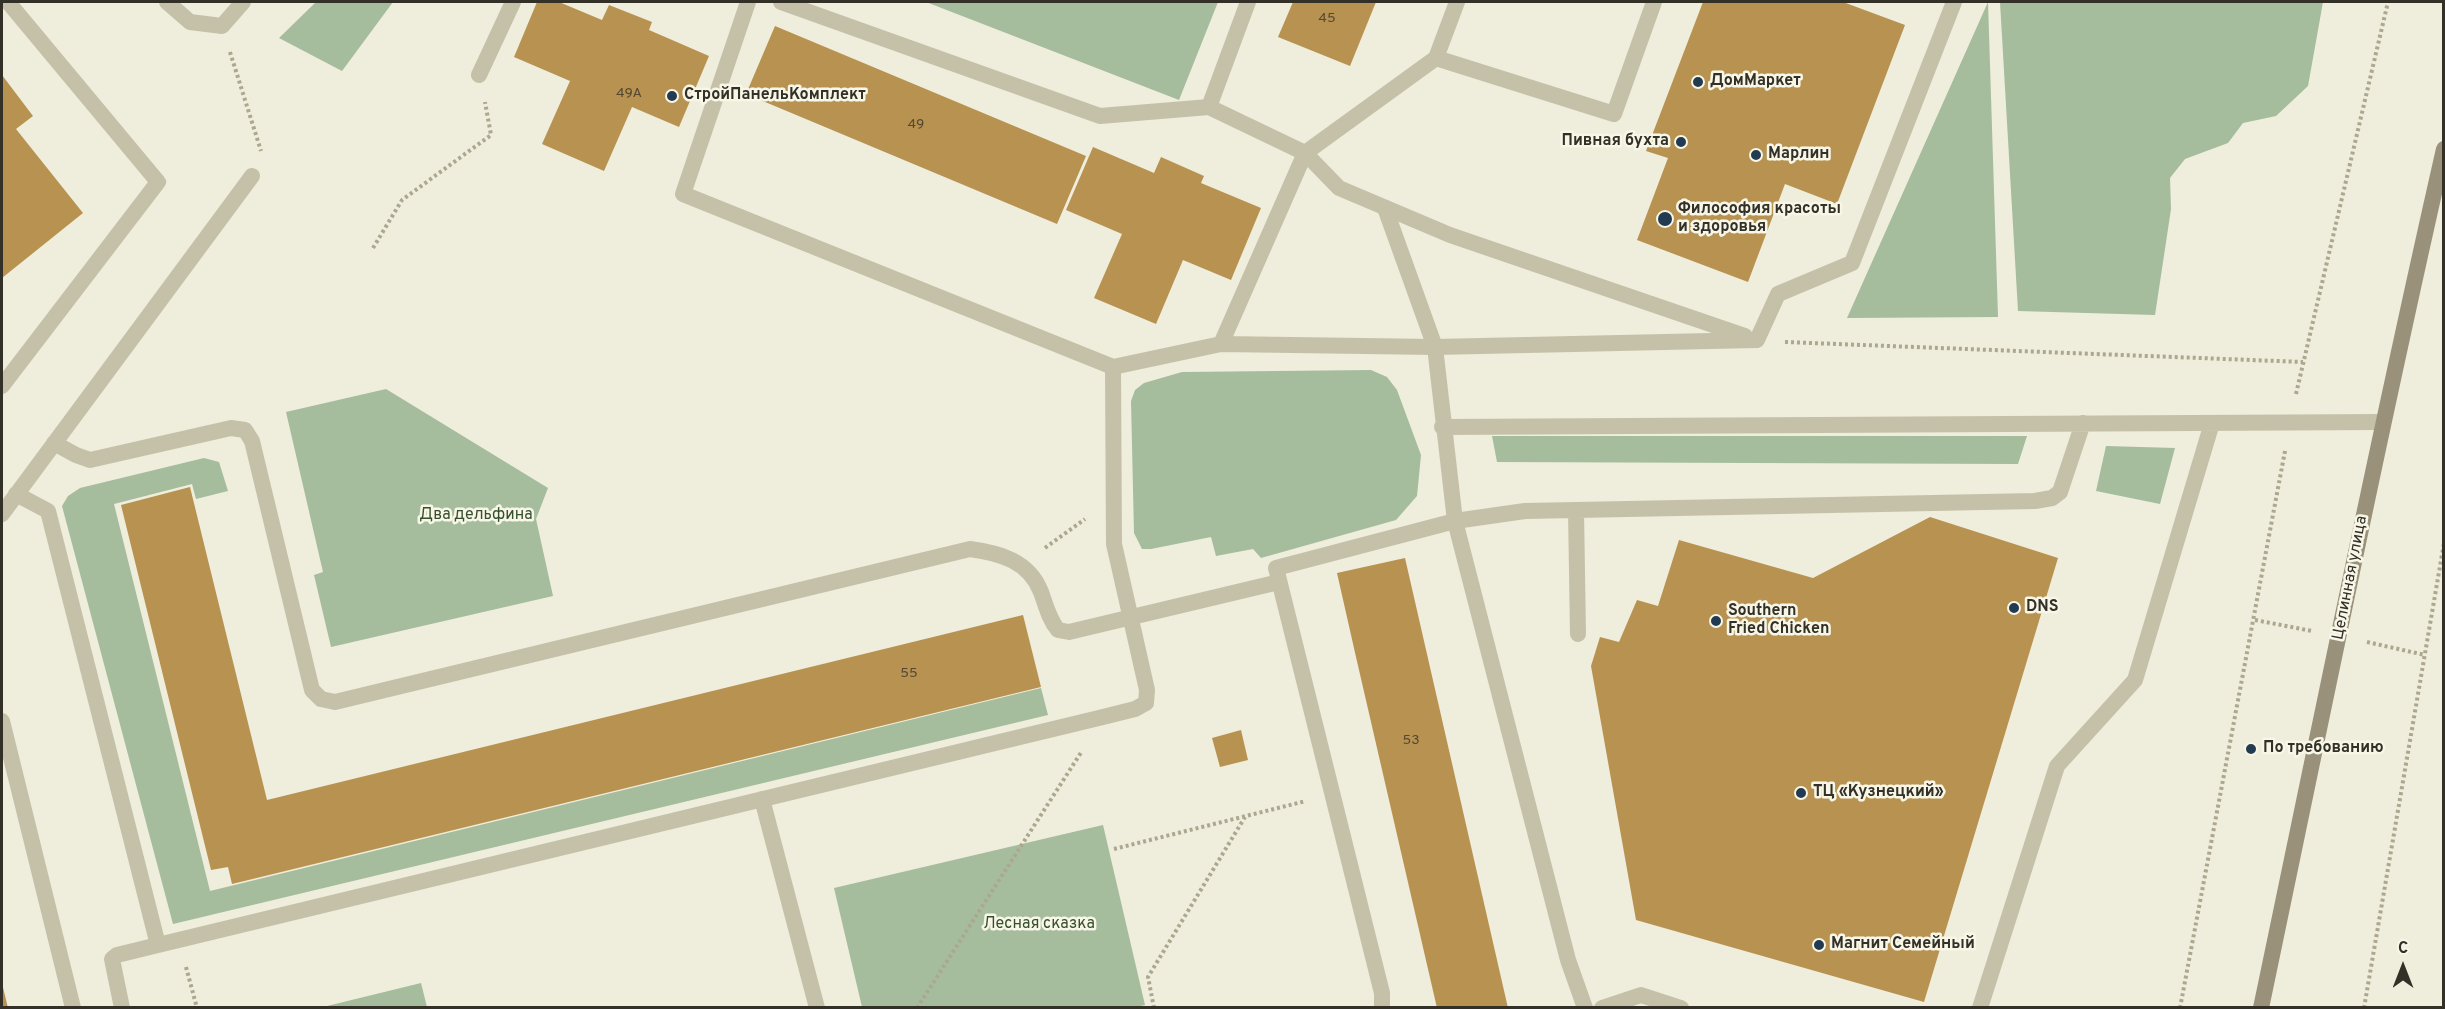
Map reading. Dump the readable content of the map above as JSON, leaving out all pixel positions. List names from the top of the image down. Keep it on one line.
{"streets":{"main road":["Целинная улица"]},"parks":["Два дельфина","Лесная сказка"],"places":["ДомМаркет","СтройПанельКомплект","Пивная бухта","Марлин","Философия красоты и здоровья","DNS","Southern Fried Chicken","По требованию","ТЦ «Кузнецкий»","Магнит Семейный"],"house_numbers":["45","49А","49","55","53"],"north":"top"}
